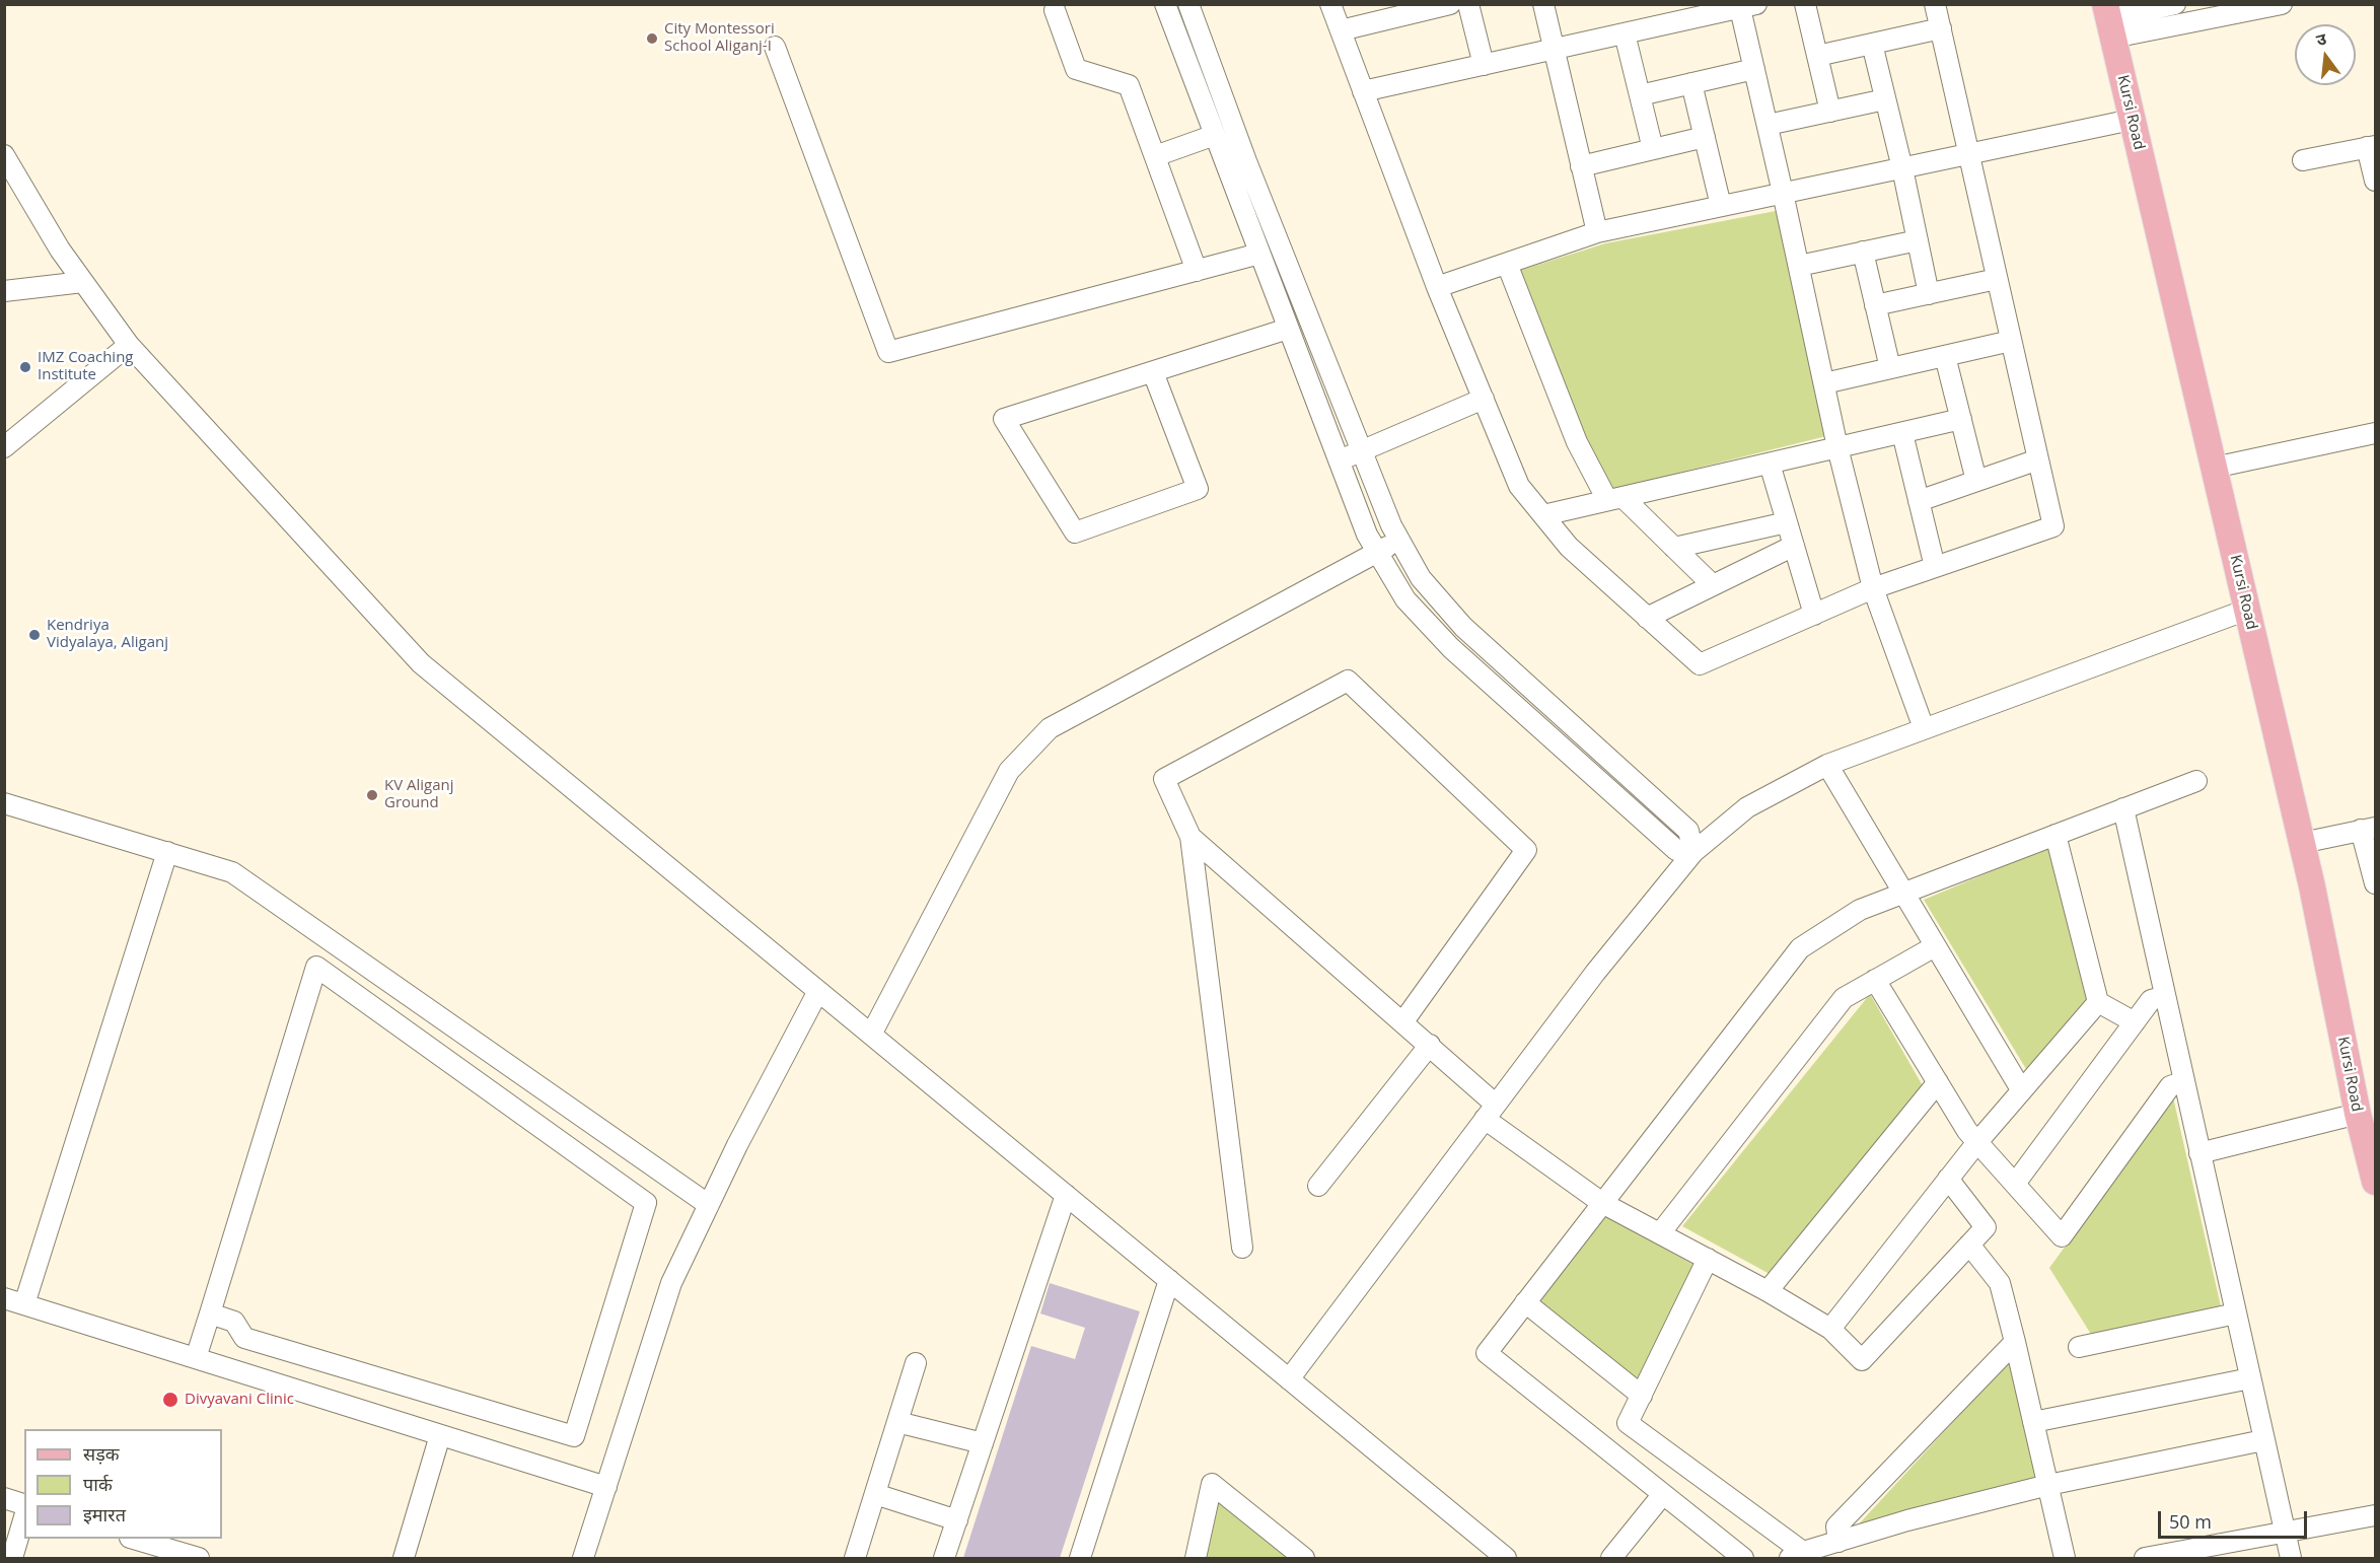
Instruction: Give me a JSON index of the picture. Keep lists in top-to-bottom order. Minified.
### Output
{"streets":{"main road":["Kursi Road"]},"places":["City Montessori School Aliganj-I","IMZ Coaching Institute","Kendriya Vidyalaya, Aliganj","KV Aliganj Ground","Divyavani Clinic"],"legend":["सड़क","पार्क","इमारत"],"scale_bar":"50 m","north":"top"}
